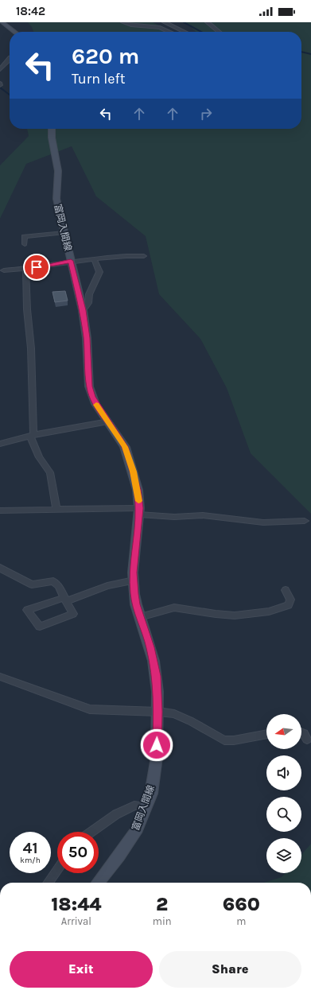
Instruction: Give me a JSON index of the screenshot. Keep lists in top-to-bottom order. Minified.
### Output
{"streets":{"main road":["富岡入間線"]},"north":"left","page":{"status":"18:42","turn":["620 m","Turn left"],"speed":"41 km/h","limit":"50","eta":["18:44","Arrival","2","min","660","m"],"buttons":["Exit","Share"]}}
